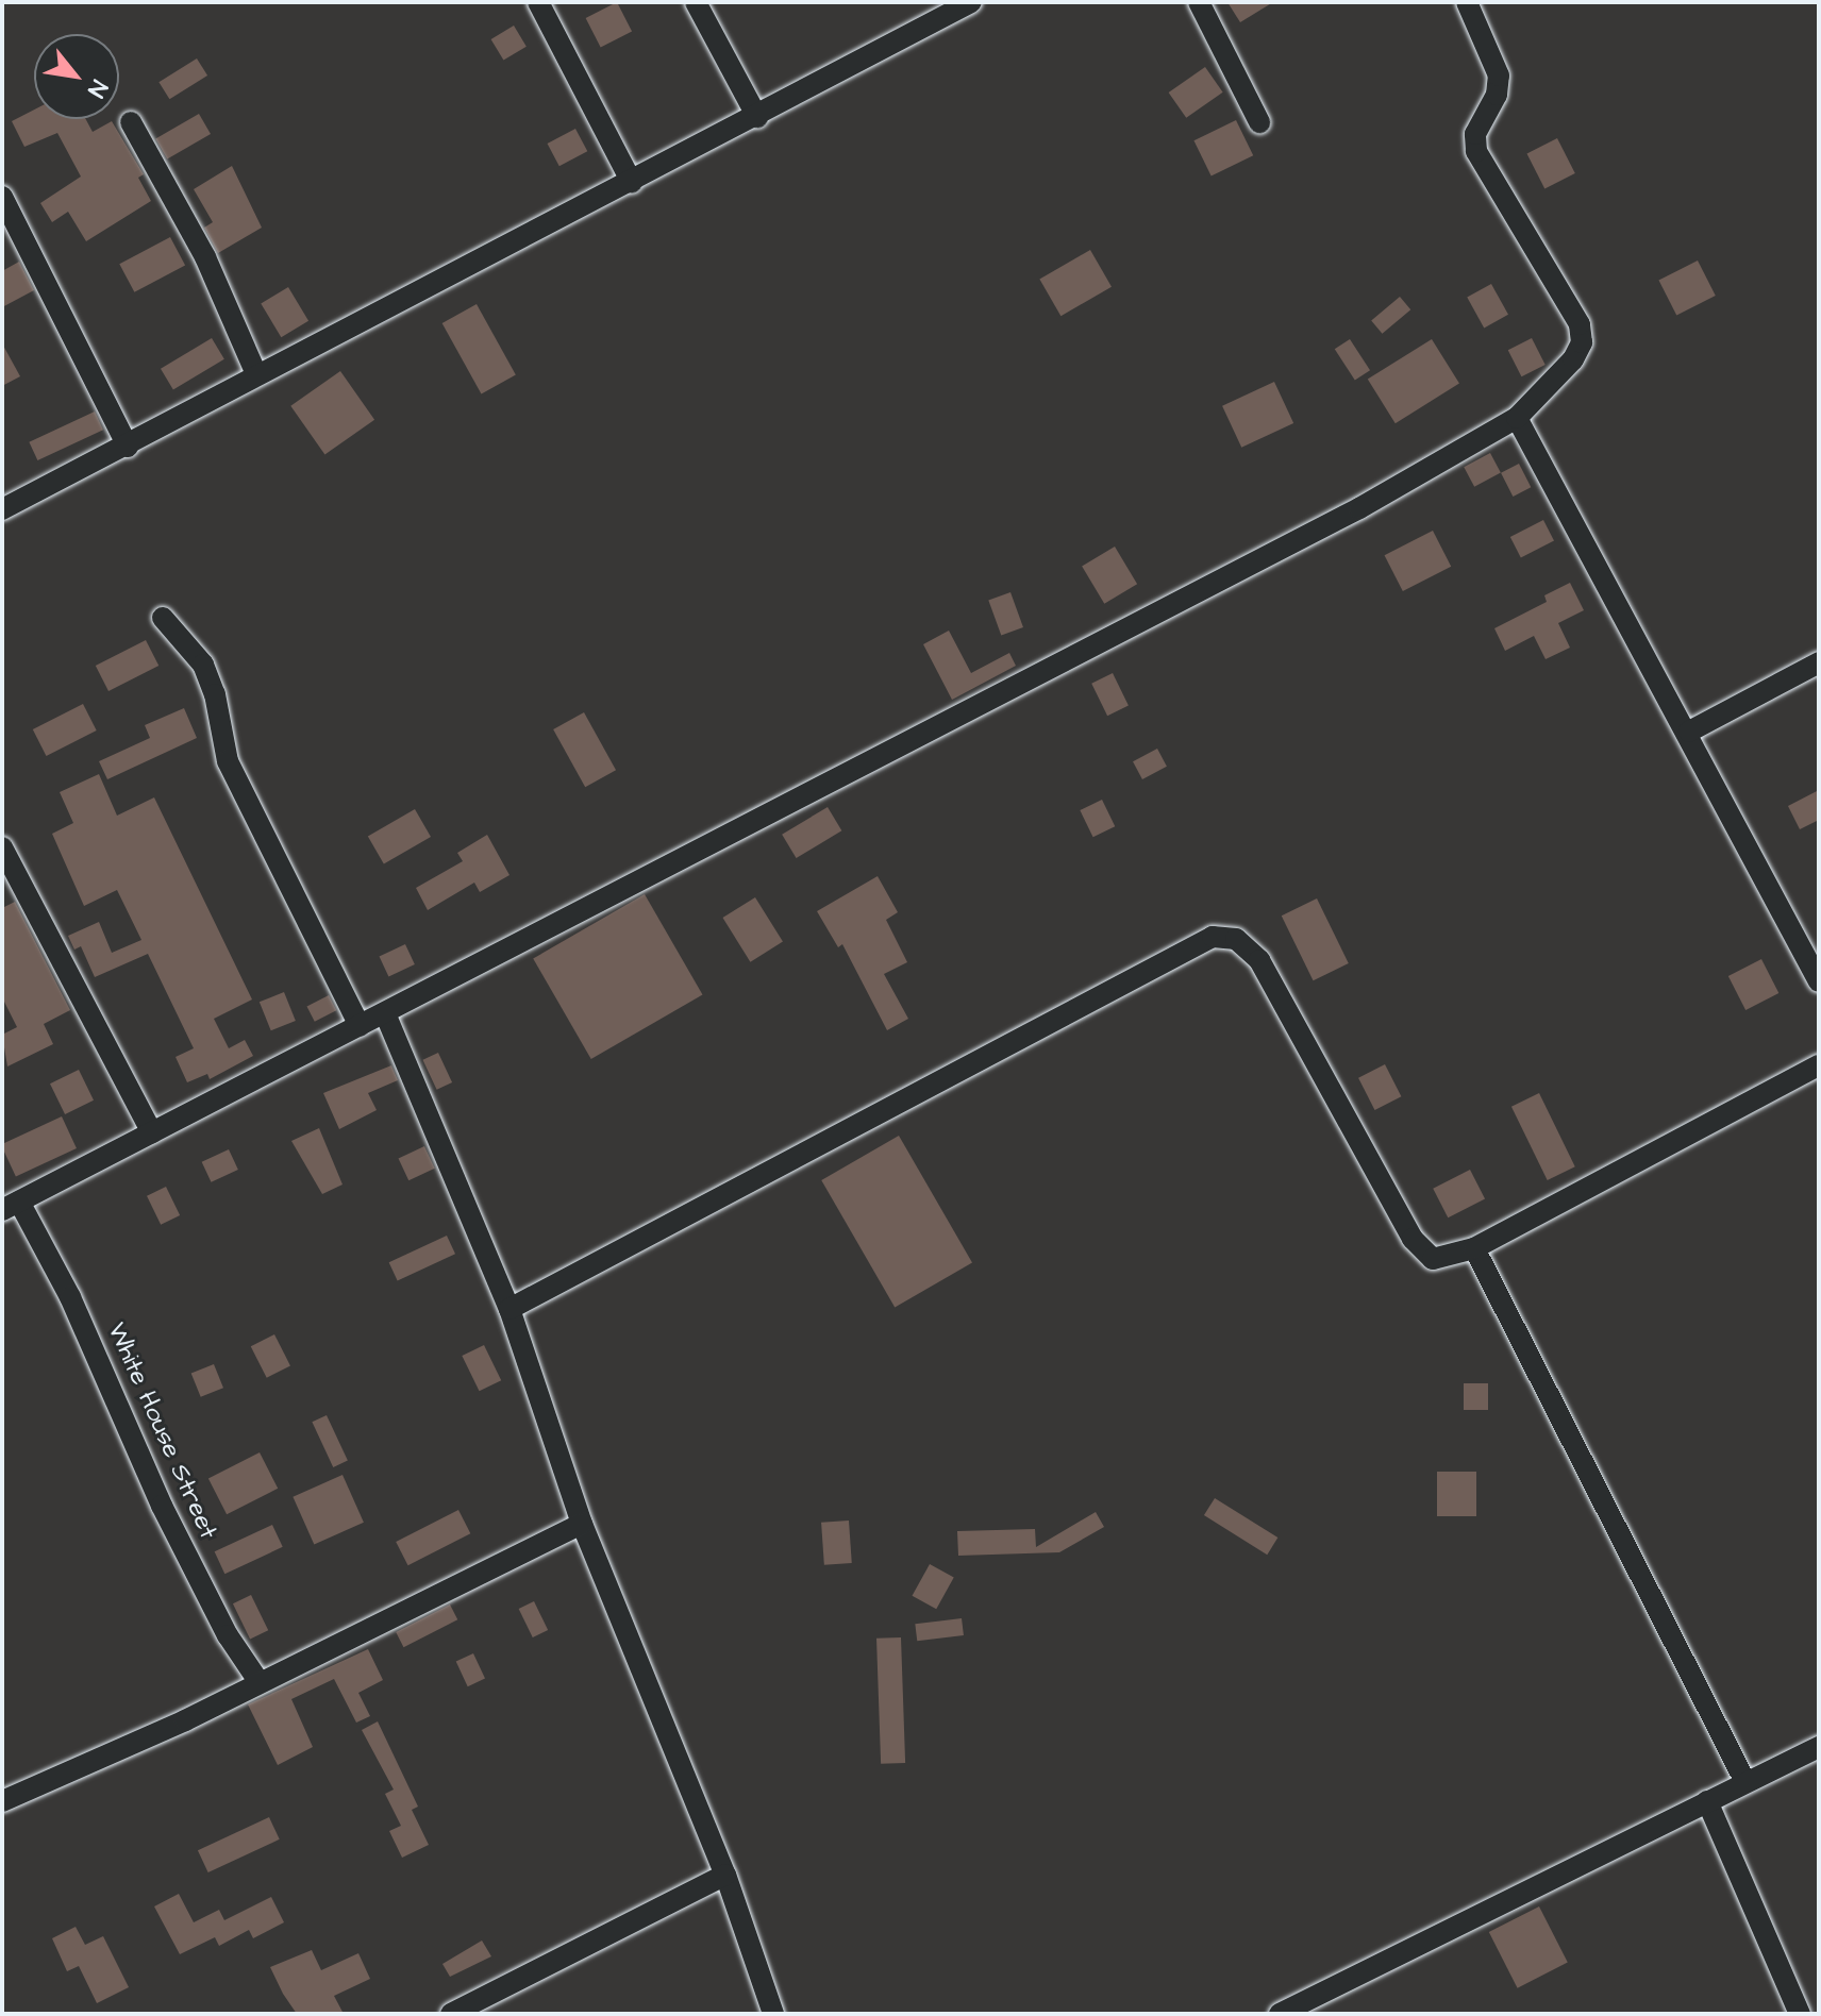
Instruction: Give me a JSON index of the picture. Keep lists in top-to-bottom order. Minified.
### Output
{"streets":{"street":["White House Street"]},"north":"bottom right"}
